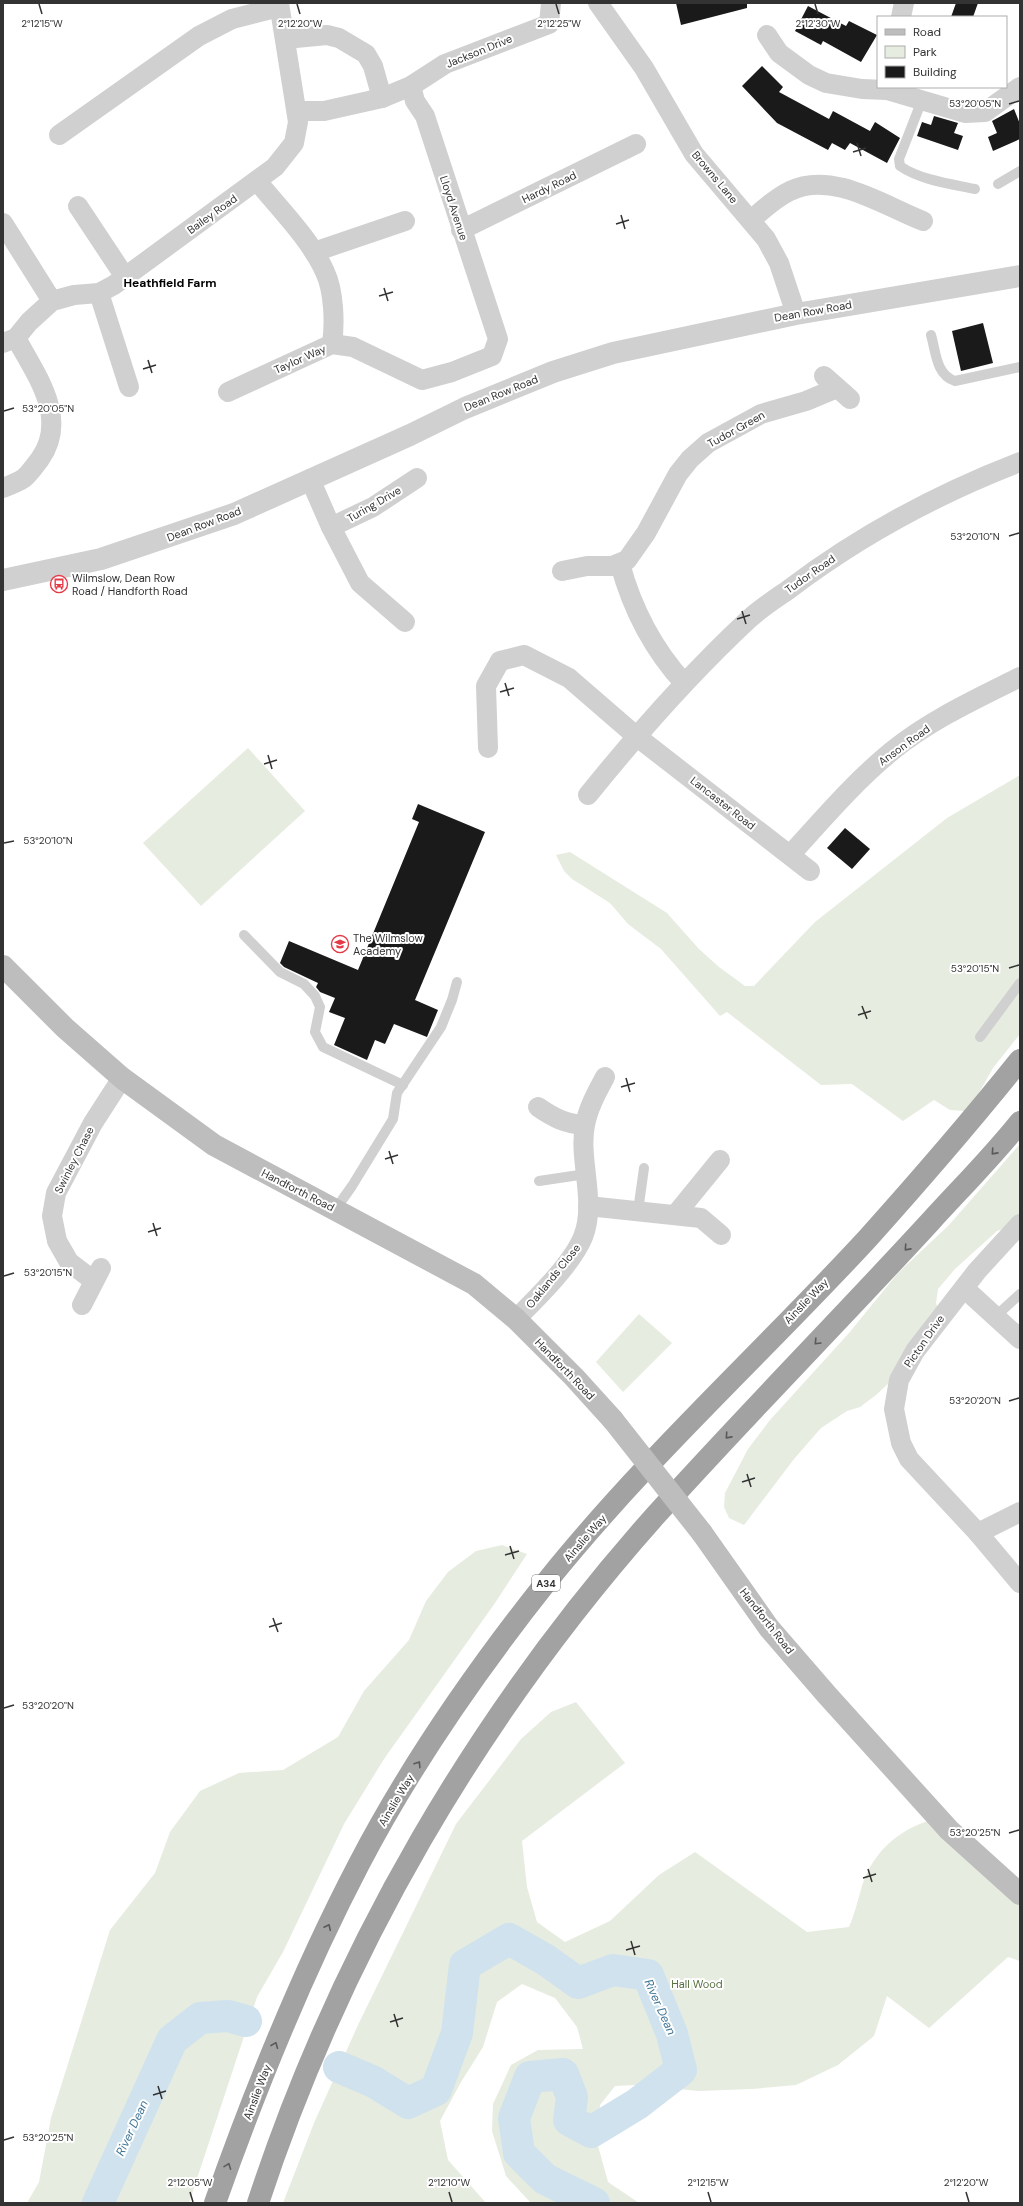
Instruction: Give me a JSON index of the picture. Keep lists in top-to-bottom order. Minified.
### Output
{"streets":{"highway":["Ainslie Way","A34"],"main road":["Handforth Road"],"street":["Jackson Drive","Browns Lane","Hardy Road","Lloyd Avenue","Bailey Road","Dean Row Road","Taylor Way","Tudor Green","Turing Drive","Tudor Road","Anson Road","Lancaster Road","Swinley Chase","Oaklands Close","Picton Drive"]},"crossings":[["Jackson Drive","Lloyd Avenue"],["Jackson Drive","Bailey Road"],["Browns Lane","Dean Row Road"],["Hardy Road","Lloyd Avenue"],["Lloyd Avenue","Taylor Way"],["Bailey Road","Taylor Way"],["Tudor Road","Lancaster Road"],["Anson Road","Lancaster Road"],["Swinley Chase","Handforth Road"],["Handforth Road","Oaklands Close"]],"districts":["Heathfield Farm"],"water":["River Dean"],"parks":["Hall Wood"],"places":{"bus stop":["Wilmslow, Dean Row Road / Handforth Road"],"school or university":["The Wilmslow Academy"]},"legend":["Road","Park","Building"],"coordinates":["2°12'15\"W","2°12'20\"W","2°12'25\"W","2°12'30\"W","53°20'05\"N","53°20'10\"N","53°20'15\"N","53°20'20\"N","53°20'25\"N","2°12'05\"W","2°12'10\"W"]}
